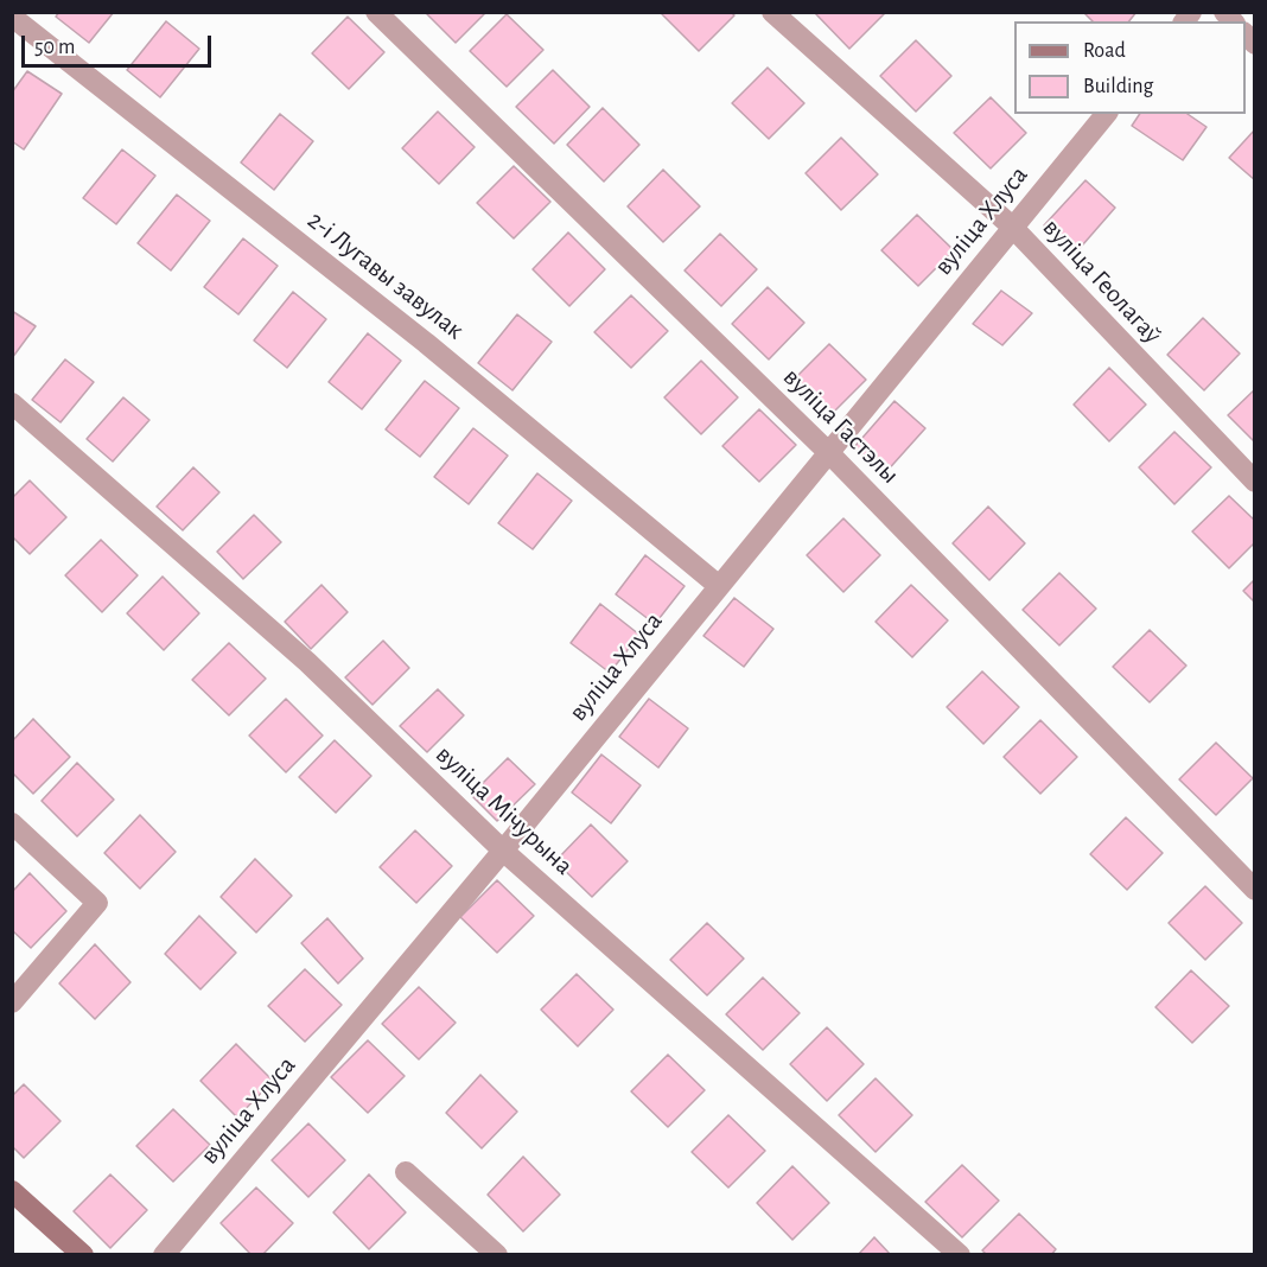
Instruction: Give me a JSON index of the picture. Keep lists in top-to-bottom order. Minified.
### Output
{"streets":{"street":["вуліца Хлуса","2-і Лугавы завулак","вуліца Геолагаў","вуліца Гастэлы","вуліца Мічурына"]},"crossings":[["вуліца Хлуса","2-і Лугавы завулак"],["вуліца Хлуса","вуліца Геолагаў"],["вуліца Хлуса","вуліца Гастэлы"],["вуліца Хлуса","вуліца Мічурына"]],"legend":["Road","Building"],"scale_bar":"50 m"}
